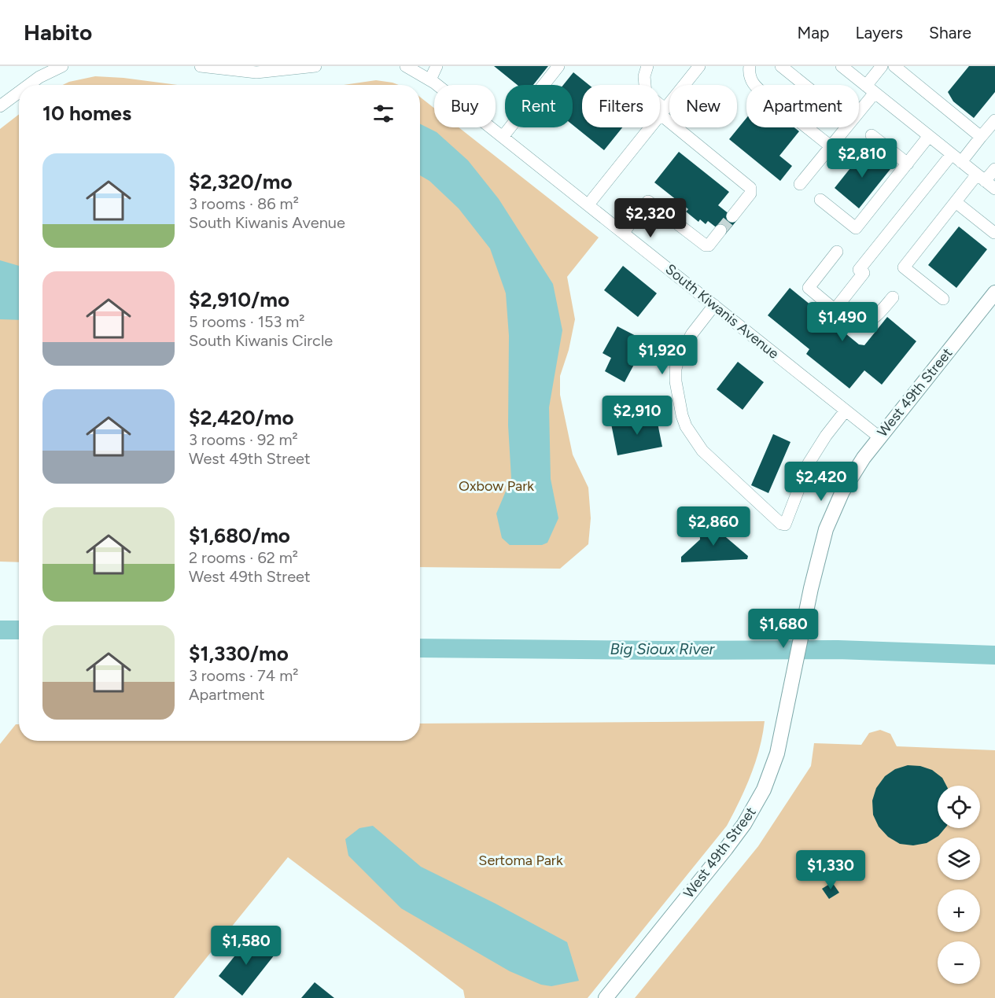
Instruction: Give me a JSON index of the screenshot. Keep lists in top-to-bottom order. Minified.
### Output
{"streets":{"main road":["West 49th Street"],"street":["South Kiwanis Avenue"]},"crossings":[["South Kiwanis Avenue","West 49th Street"]],"water":["Big Sioux River"],"parks":["Oxbow Park","Sertoma Park"],"page":{"header":"Habito","nav":["Map","Layers","Share"],"chip":["Buy","Rent","Filters","New","Apartment"],"heading":"10 homes","price":["$2,810","$2,320","$1,490","$1,920","$2,910","$2,420","$2,860","$1,680","$1,330","$1,580"],"list":[{"name":"$2,320/mo","note":"3 rooms · 86 m² · South Kiwanis Avenue"},{"name":"$2,910/mo","note":"5 rooms · 153 m² · South Kiwanis Circle"},{"name":"$2,420/mo","note":"3 rooms · 92 m² · West 49th Street"},{"name":"$1,680/mo","note":"2 rooms · 62 m² · West 49th Street"},{"name":"$1,330/mo","note":"3 rooms · 74 m² · Apartment"}],"map_buttons":["+","−"]}}
